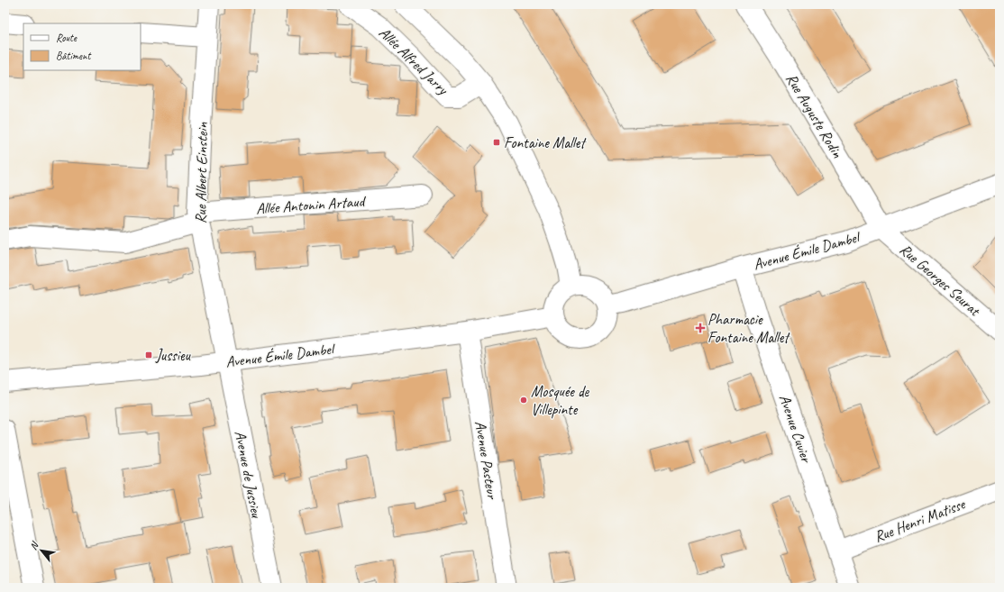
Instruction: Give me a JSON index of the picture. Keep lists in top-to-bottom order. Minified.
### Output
{"streets":{"street":["Allée Alfred Jarry","Rue Auguste Rodin","Rue Albert Einstein","Allée Antonin Artaud","Avenue Émile Dambel","Rue Georges Seurat","Avenue Cuvier","Avenue Pasteur","Avenue de Jussieu","Rue Henri Matisse"]},"crossings":[["Rue Auguste Rodin","Avenue Émile Dambel"],["Rue Auguste Rodin","Rue Georges Seurat"],["Rue Albert Einstein","Allée Antonin Artaud"],["Rue Albert Einstein","Avenue Émile Dambel"],["Rue Albert Einstein","Avenue de Jussieu"],["Avenue Émile Dambel","Rue Georges Seurat"],["Avenue Émile Dambel","Avenue Cuvier"],["Avenue Émile Dambel","Avenue Pasteur"],["Avenue Émile Dambel","Avenue de Jussieu"],["Avenue Cuvier","Rue Henri Matisse"]],"places":{"transit":["Fontaine Mallet","Jussieu"],"health":["Pharmacie Fontaine Mallet"],"other":["Mosquée de Villepinte"]},"legend":["Route","Bâtiment"],"north":"top left"}
